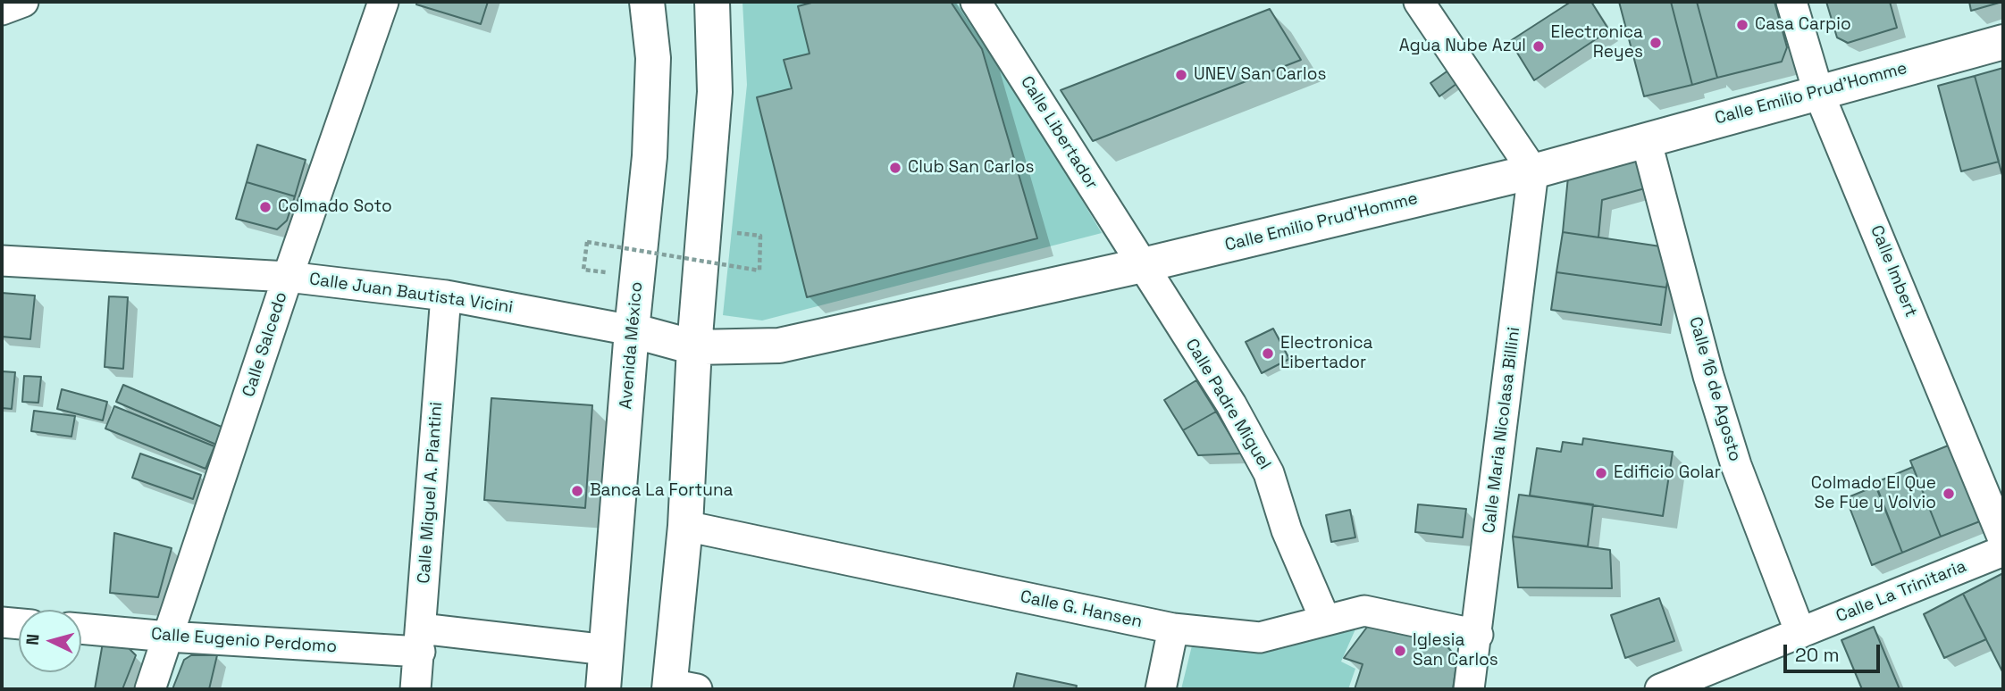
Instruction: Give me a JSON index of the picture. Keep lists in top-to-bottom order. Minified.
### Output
{"streets":{"main road":["Calle Emilio Prud'Homme","Avenida México"],"street":["Calle Libertador","Calle Imbert","Calle Juan Bautista Vicini","Calle Salcedo","Calle 16 de Agosto","Calle Padre Miguel","Calle Maria Nicolasa Billini","Calle Miguel A. Piantini","Calle La Trinitaria","Calle G. Hansen","Calle Eugenio Perdomo"]},"crossings":[["Calle Emilio Prud'Homme","Calle Libertador"],["Calle Emilio Prud'Homme","Calle Imbert"],["Calle Emilio Prud'Homme","Calle Juan Bautista Vicini"],["Calle Emilio Prud'Homme","Avenida México"],["Calle Emilio Prud'Homme","Calle 16 de Agosto"],["Calle Emilio Prud'Homme","Calle Padre Miguel"],["Calle Emilio Prud'Homme","Calle Maria Nicolasa Billini"],["Calle Libertador","Calle Padre Miguel"],["Calle Juan Bautista Vicini","Calle Salcedo"],["Calle Juan Bautista Vicini","Avenida México"],["Calle Juan Bautista Vicini","Calle Miguel A. Piantini"],["Calle Salcedo","Calle Eugenio Perdomo"],["Avenida México","Calle Eugenio Perdomo"],["Calle 16 de Agosto","Calle La Trinitaria"],["Calle Padre Miguel","Calle G. Hansen"],["Calle Maria Nicolasa Billini","Calle G. Hansen"],["Calle Miguel A. Piantini","Calle Eugenio Perdomo"]],"places":["Casa Carpio","Electronica Reyes","Agua Nube Azul","UNEV San Carlos","Club San Carlos","Colmado Soto","Electronica Libertador","Edificio Golar","Banca La Fortuna","Colmado El Que Se Fue y Volvio","Iglesia San Carlos"],"scale_bar":"20 m","north":"left"}
